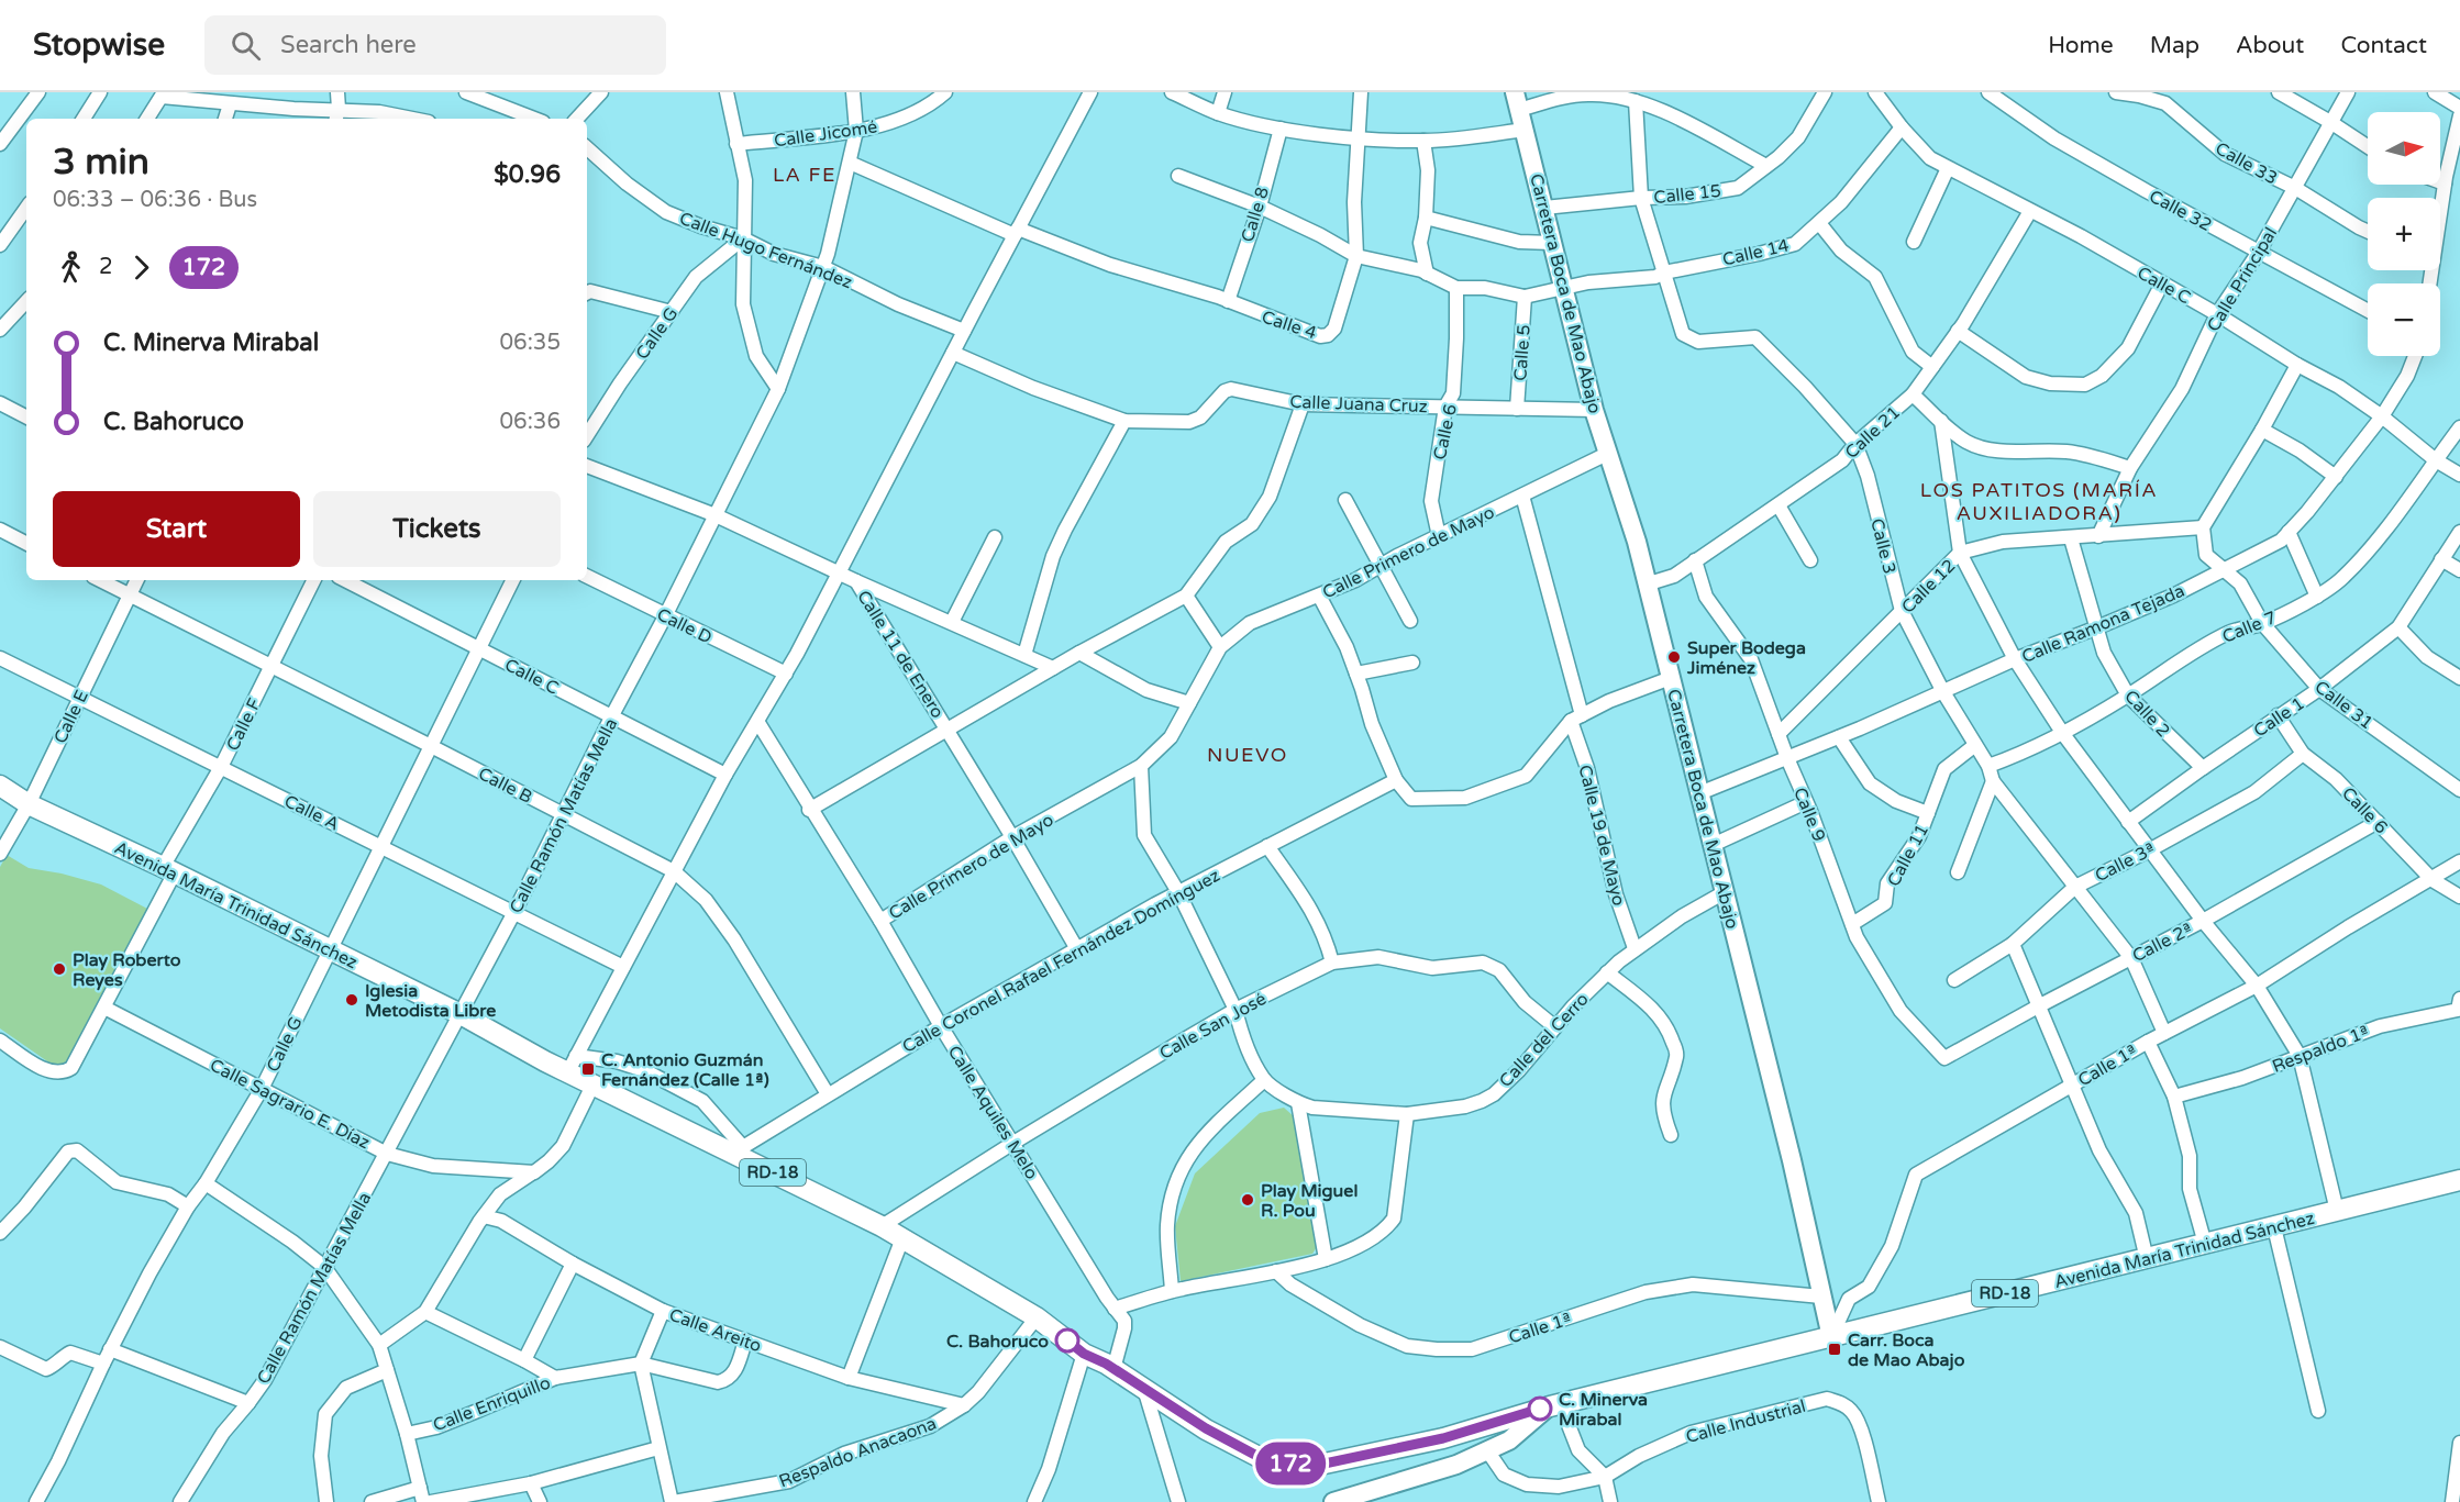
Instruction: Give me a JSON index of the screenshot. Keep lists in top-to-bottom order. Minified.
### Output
{"streets":{"main road":["Avenida María Trinidad Sánchez","RD-18"],"street":["Calle Jicomé","Calle 33","Calle 15","Calle 32","Calle 8","Calle Hugo Fernández","Calle 14","Calle Principal","Calle C","Carretera Boca de Mao Abajo","Calle 4","Calle G","Calle 5","Calle Juana Cruz","Calle 6","Calle 21","Calle 3","Calle Primero de Mayo","Calle 12","Calle Ramona Tejada","Calle D","Calle 7","Calle 11 de Enero","Calle 31","Calle 2","Calle E","Calle 1","Calle F","Calle B","Calle A","Calle 9","Calle Ramón Matías Mella","Calle 19 de Mayo","Calle 11","Calle 3ª","Calle 2ª","Calle Coronel Rafael Fernández Domínguez","Calle San José","Calle del Cerro","Respaldo 1ª","Calle 1ª","Calle Sagrario E. Díaz","Calle Aquiles Melo","Calle Areito","Calle Enriquillo","Calle Industrial","Respaldo Anacaona"]},"crossings":[["Calle Jicomé","Calle Ramón Matías Mella"],["Calle 33","Calle Principal"],["Calle 15","Carretera Boca de Mao Abajo"],["Calle 15","Calle 3"],["Calle 32","Calle Principal"],["Calle 8","Calle 4"],["Calle Hugo Fernández","Calle G"],["Calle Hugo Fernández","Calle Ramón Matías Mella"],["Calle 14","Calle C"],["Calle 14","Carretera Boca de Mao Abajo"],["Calle 14","Calle 5"],["Calle 14","Calle 3"],["Calle Principal","Calle C"],["Calle Principal","Calle 12"],["Calle C","Calle G"],["Calle C","Calle 21"],["Calle C","Calle Ramona Tejada"],["Calle C","Calle 7"],["Calle C","Calle Ramón Matías Mella"],["Carretera Boca de Mao Abajo","Calle Juana Cruz"],["Carretera Boca de Mao Abajo","Calle 21"],["Carretera Boca de Mao Abajo","Calle Primero de Mayo"],["Carretera Boca de Mao Abajo","Calle Ramona Tejada"],["Carretera Boca de Mao Abajo","Avenida María Trinidad Sánchez"],["Carretera Boca de Mao Abajo","Calle del Cerro"],["Carretera Boca de Mao Abajo","Calle 1ª"],["Calle 4","Calle Ramón Matías Mella"],["Calle G","Calle B"],["Calle G","Calle A"],["Calle G","Avenida María Trinidad Sánchez"],["Calle G","Calle Sagrario E. Díaz"],["Calle 5","Calle Juana Cruz"],["Calle Juana Cruz","Calle 6"],["Calle 6","Calle Primero de Mayo"],["Calle 6","Calle 1"],["Calle 6","Calle 3ª"],["Calle 6","Calle 2ª"],["Calle 6","Calle 1ª"],["Calle 21","Calle 3"],["Calle 21","Calle 9"],["Calle 3","Calle 12"],["Calle 3","Calle Ramona Tejada"],["Calle 3","Calle 7"],["Calle 3","Calle 11"],["Calle 3","Calle 3ª"],["Calle 3","Calle 2ª"],["Calle 3","Calle 1ª"],["Calle Primero de Mayo","Calle 11 de Enero"],["Calle Primero de Mayo","Calle 19 de Mayo"],["Calle Primero de Mayo","Calle Aquiles Melo"],["Calle 12","Calle 31"],["Calle 12","Calle 2"],["Calle 12","Calle 9"],["Calle Ramona Tejada","Calle 31"],["Calle Ramona Tejada","Calle 2"],["Calle Ramona Tejada","Calle 9"],["Calle D","Calle Ramón Matías Mella"],["Calle 7","Calle 31"],["Calle 7","Calle 2"],["Calle 11 de Enero","Calle Ramón Matías Mella"],["Calle 11 de Enero","Calle Coronel Rafael Fernández Domínguez"],["Calle 31","Calle 1"],["Calle 2","Calle 1"],["Calle E","Calle B"],["Calle E","Calle A"],["Calle E","Avenida María Trinidad Sánchez"],["Calle F","Calle B"],["Calle F","Calle A"],["Calle F","Avenida María Trinidad Sánchez"],["Calle F","Calle Sagrario E. Díaz"],["Calle B","Calle Ramón Matías Mella"],["Calle B","Calle Coronel Rafael Fernández Domínguez"],["Calle A","Calle Ramón Matías Mella"],["Calle 9","Calle 11"],["Calle 9","Calle 2ª"],["Calle Ramón Matías Mella","Avenida María Trinidad Sánchez"],["Calle Ramón Matías Mella","Calle Sagrario E. Díaz"],["Calle 19 de Mayo","Calle del Cerro"],["Avenida María Trinidad Sánchez","Calle Coronel Rafael Fernández Domínguez"],["Avenida María Trinidad Sánchez","Calle San José"],["Avenida María Trinidad Sánchez","Calle 1ª"],["Avenida María Trinidad Sánchez","Calle Aquiles Melo"],["Avenida María Trinidad Sánchez","Respaldo Anacaona"],["Calle Coronel Rafael Fernández Domínguez","Calle Aquiles Melo"],["Calle San José","Calle del Cerro"],["Calle San José","Calle Aquiles Melo"],["Calle Areito","Calle Enriquillo"],["Calle Areito","Respaldo Anacaona"]],"districts":["LA FE","LOS PATITOS (MARÍA AUXILIADORA)","NUEVO"],"places":{"other":["Super Bodega Jiménez","Play Roberto Reyes","Iglesia Metodista Libre","Play Miguel R. Pou","C. Bahoruco","C. Minerva Mirabal"],"transit":["C. Antonio Guzmán Fernández (Calle 1ª)","Carr. Boca de Mao Abajo"]},"lines":["bus line 172"],"north":"right","page":{"header":"Stopwise","search":"Search here","nav":["Home","Map","About","Contact"],"on_map":"172","map_buttons":["+","−"],"heading":["3 min","06:33 – 06:36 · Bus","$0.96"],"legs":["2","172"],"list":[{"name":"C. Minerva Mirabal","value":"06:35"},{"name":"C. Bahoruco","value":"06:36"}],"buttons":["Start","Tickets"]}}
